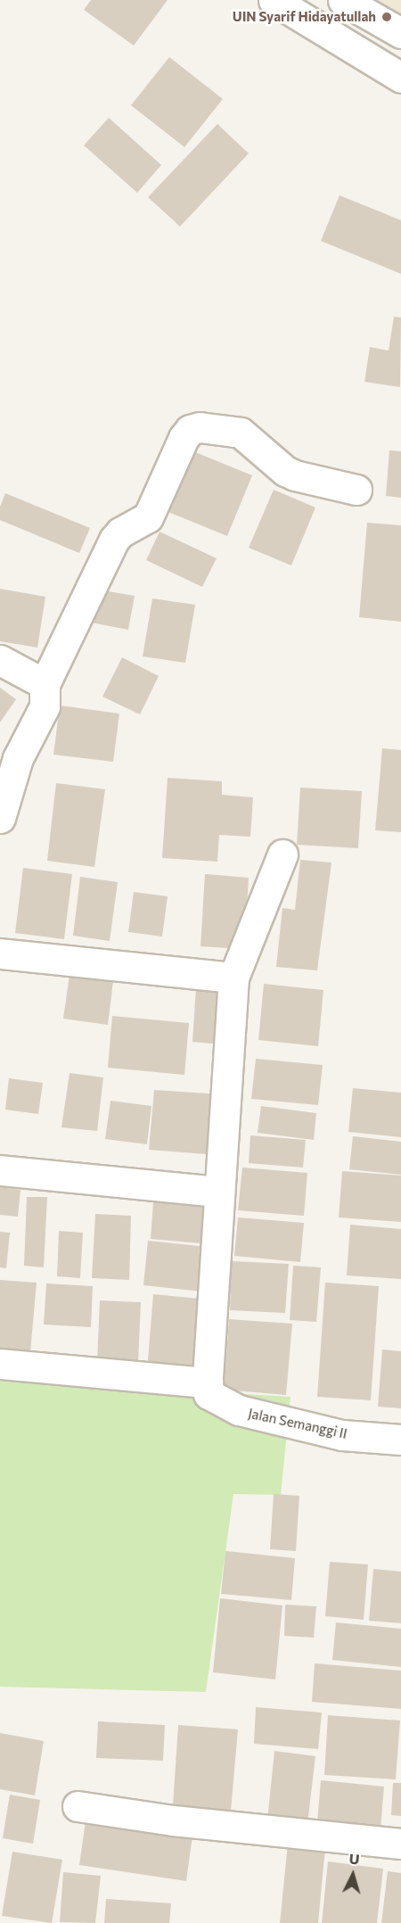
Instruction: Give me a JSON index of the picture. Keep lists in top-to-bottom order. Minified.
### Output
{"streets":{"street":["Jalan Semanggi II"]},"places":["UIN Syarif Hidayatullah"],"north":"top"}
